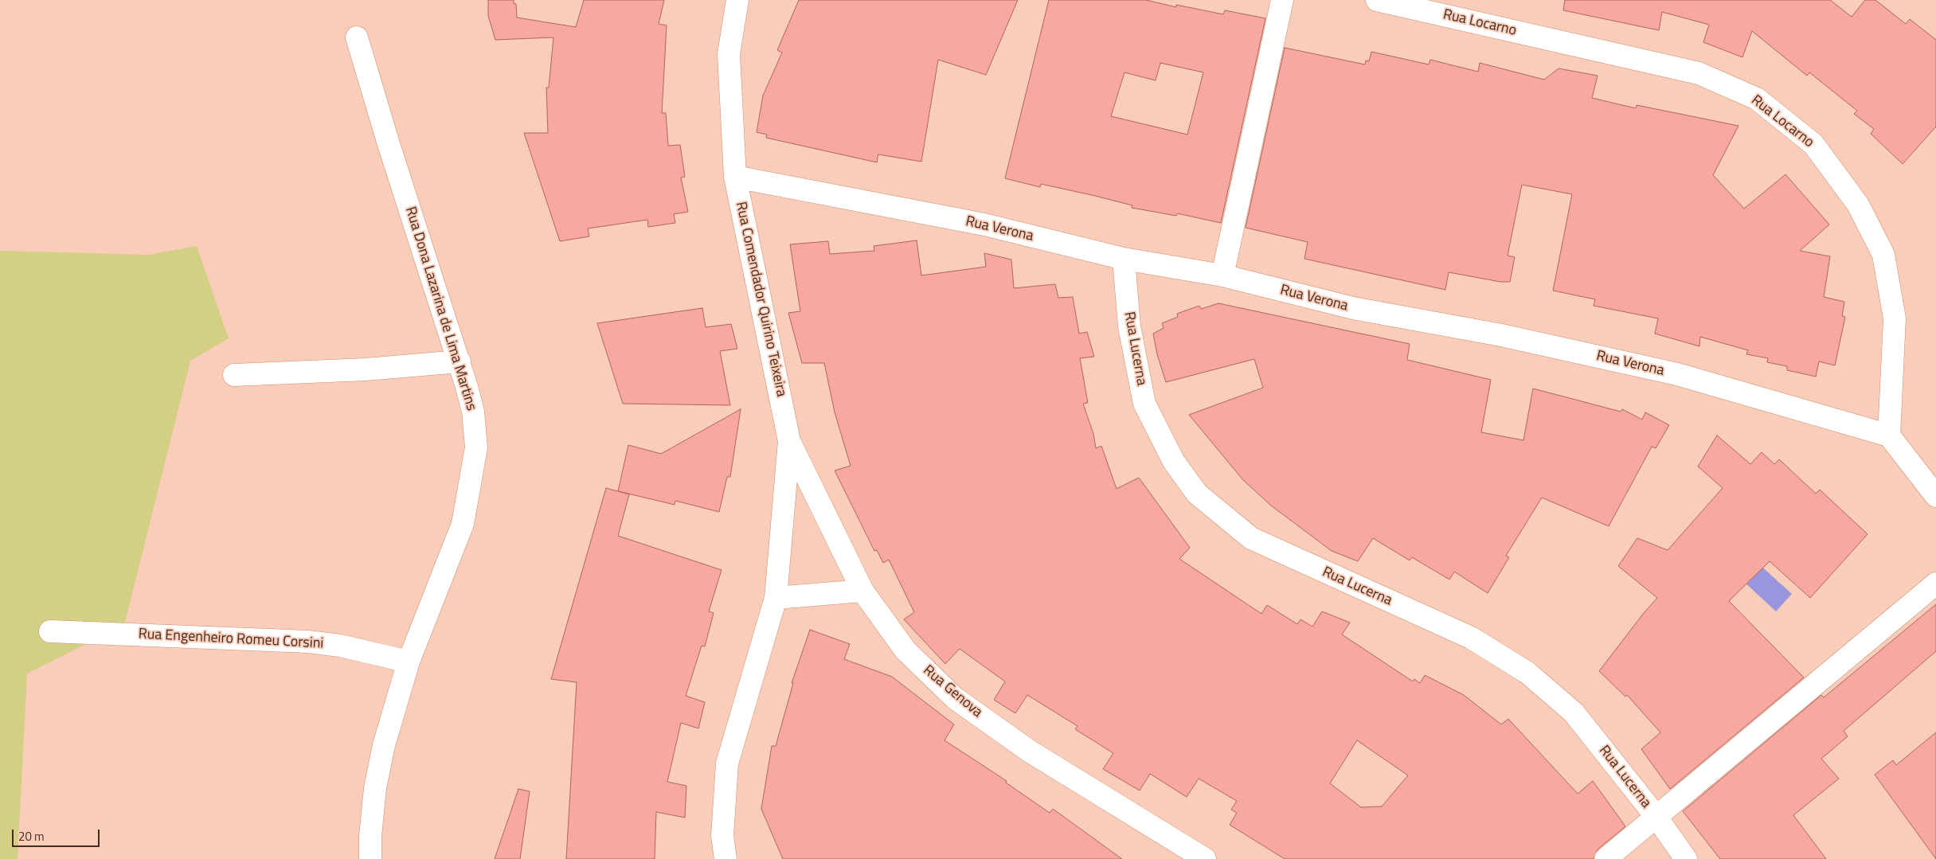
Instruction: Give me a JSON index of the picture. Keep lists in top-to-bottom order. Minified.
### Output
{"streets":{"street":["Rua Locarno","Rua Verona","Rua Comendador Quirino Teixeira","Rua Dona Lazarina de Lima Martins","Rua Lucerna","Rua Engenheiro Romeu Corsini","Rua Genova"]},"crossings":[["Rua Locarno","Rua Verona"],["Rua Verona","Rua Comendador Quirino Teixeira"],["Rua Verona","Rua Lucerna"],["Rua Comendador Quirino Teixeira","Rua Genova"],["Rua Dona Lazarina de Lima Martins","Rua Engenheiro Romeu Corsini"]],"scale_bar":"20 m"}
